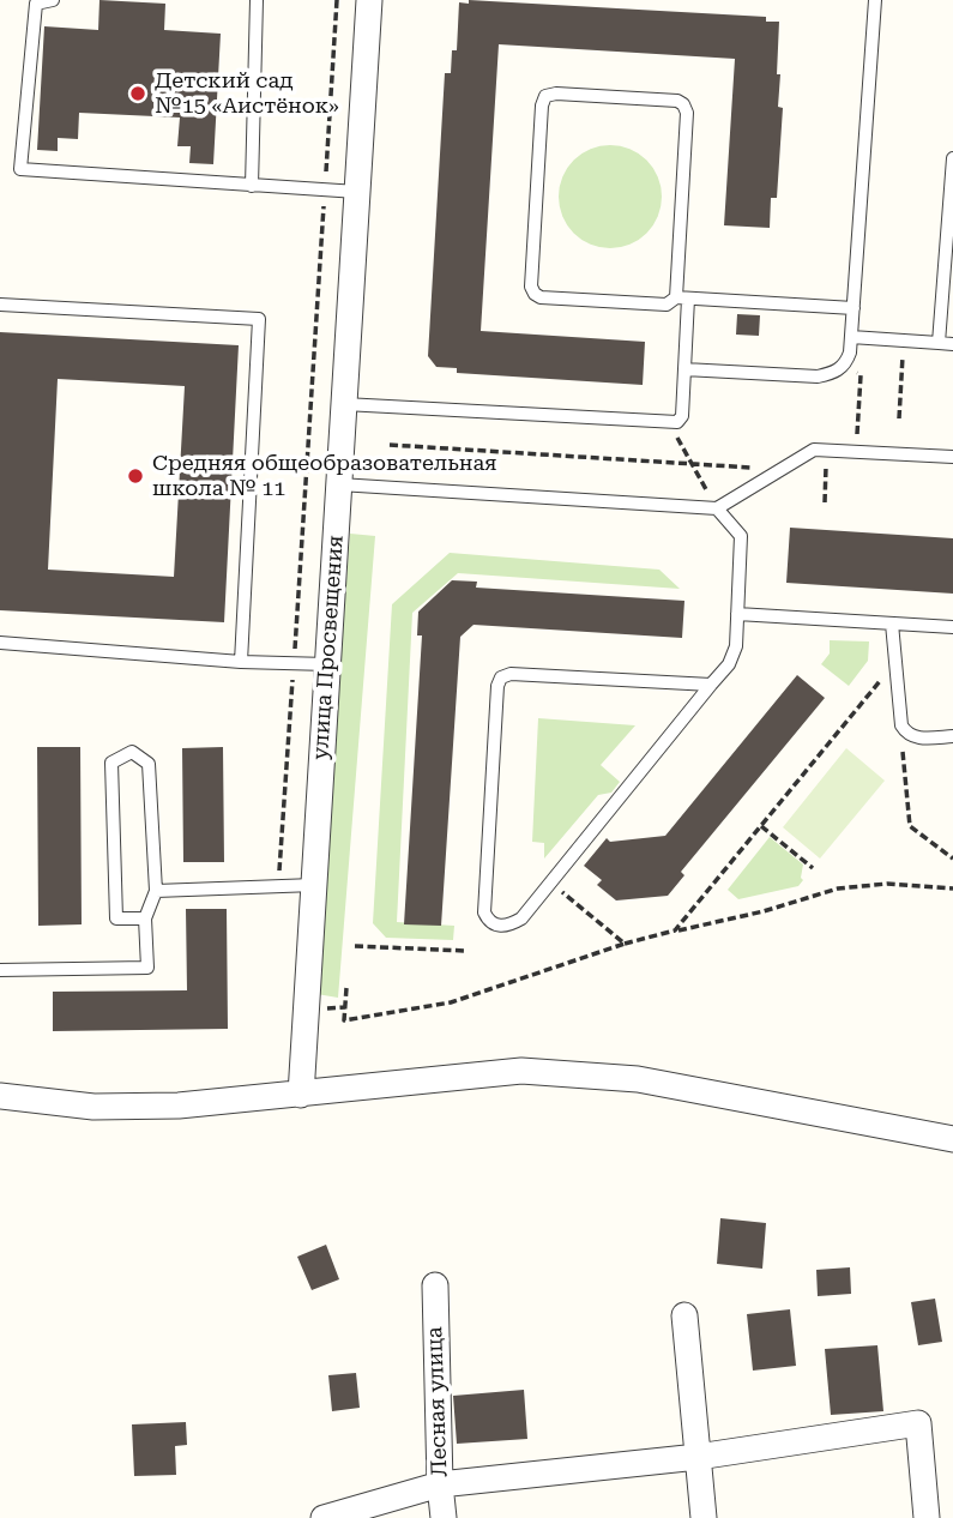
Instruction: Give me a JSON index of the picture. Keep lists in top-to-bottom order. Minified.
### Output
{"streets":{"street":["улица Просвещения","Лесная улица"]},"places":["Детский сад №15 «Аистёнок»","Средняя общеобразовательная школа № 11"]}
